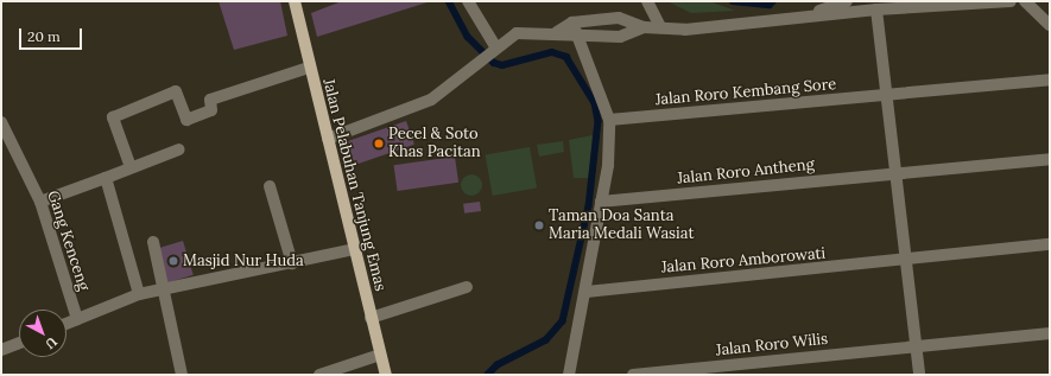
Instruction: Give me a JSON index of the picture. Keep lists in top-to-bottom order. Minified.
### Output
{"streets":{"main road":["Jalan Pelabuhan Tanjung Emas"],"street":["Jalan Roro Kembang Sore","Jalan Roro Antheng","Gang Kenceng","Jalan Roro Amborowati","Jalan Roro Wilis"]},"places":["Pecel & Soto Khas Pacitan","Taman Doa Santa Maria Medali Wasiat","Masjid Nur Huda"],"scale_bar":"20 m","north":"bottom right"}
